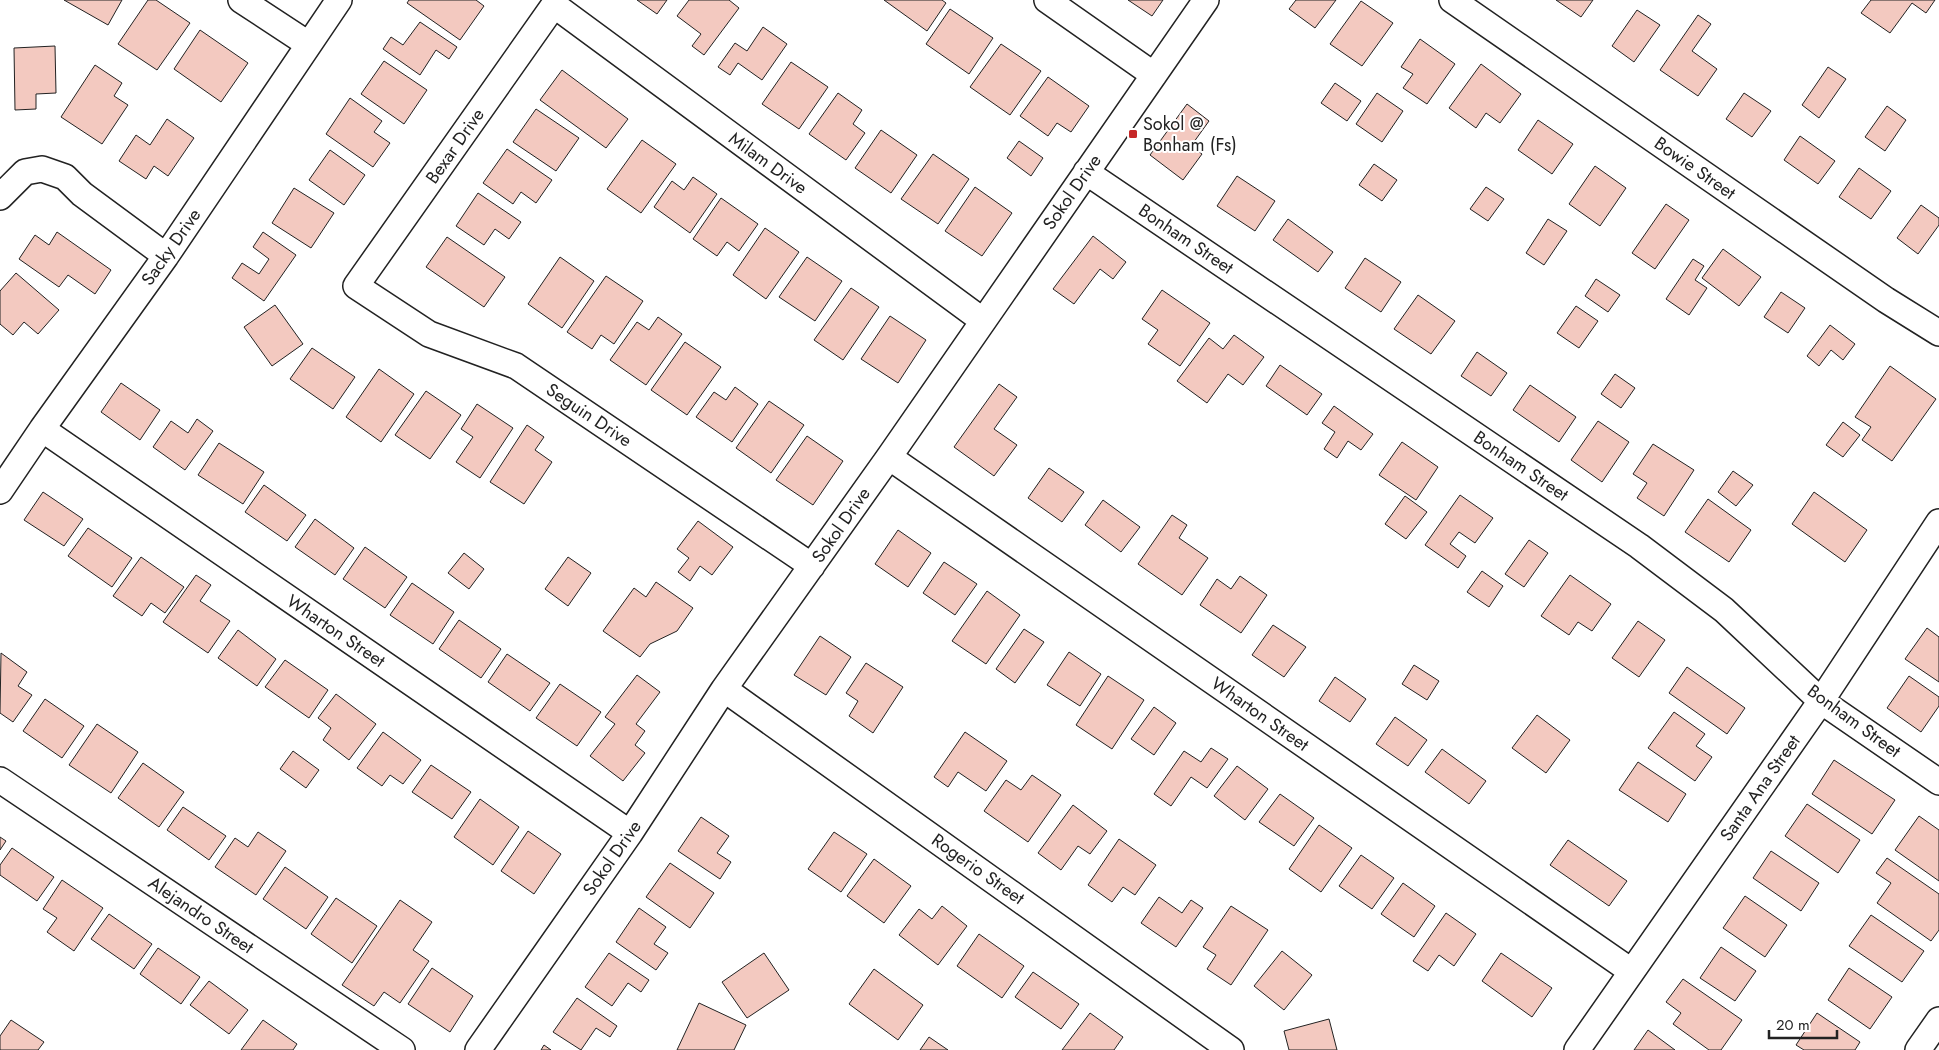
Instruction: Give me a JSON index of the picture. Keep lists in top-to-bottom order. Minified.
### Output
{"streets":{"street":["Bexar Drive","Milam Drive","Bowie Street","Sokol Drive","Bonham Street","Sacky Drive","Seguin Drive","Wharton Street","Santa Ana Street","Rogerio Street","Alejandro Street"]},"crossings":[["Bexar Drive","Milam Drive"],["Bexar Drive","Seguin Drive"],["Milam Drive","Sokol Drive"],["Sokol Drive","Bonham Street"],["Sokol Drive","Seguin Drive"],["Sokol Drive","Wharton Street"],["Sokol Drive","Rogerio Street"],["Bonham Street","Santa Ana Street"],["Sacky Drive","Wharton Street"],["Wharton Street","Santa Ana Street"]],"places":{"transit":["Sokol @ Bonham (Fs)"]},"scale_bar":"20 m"}
